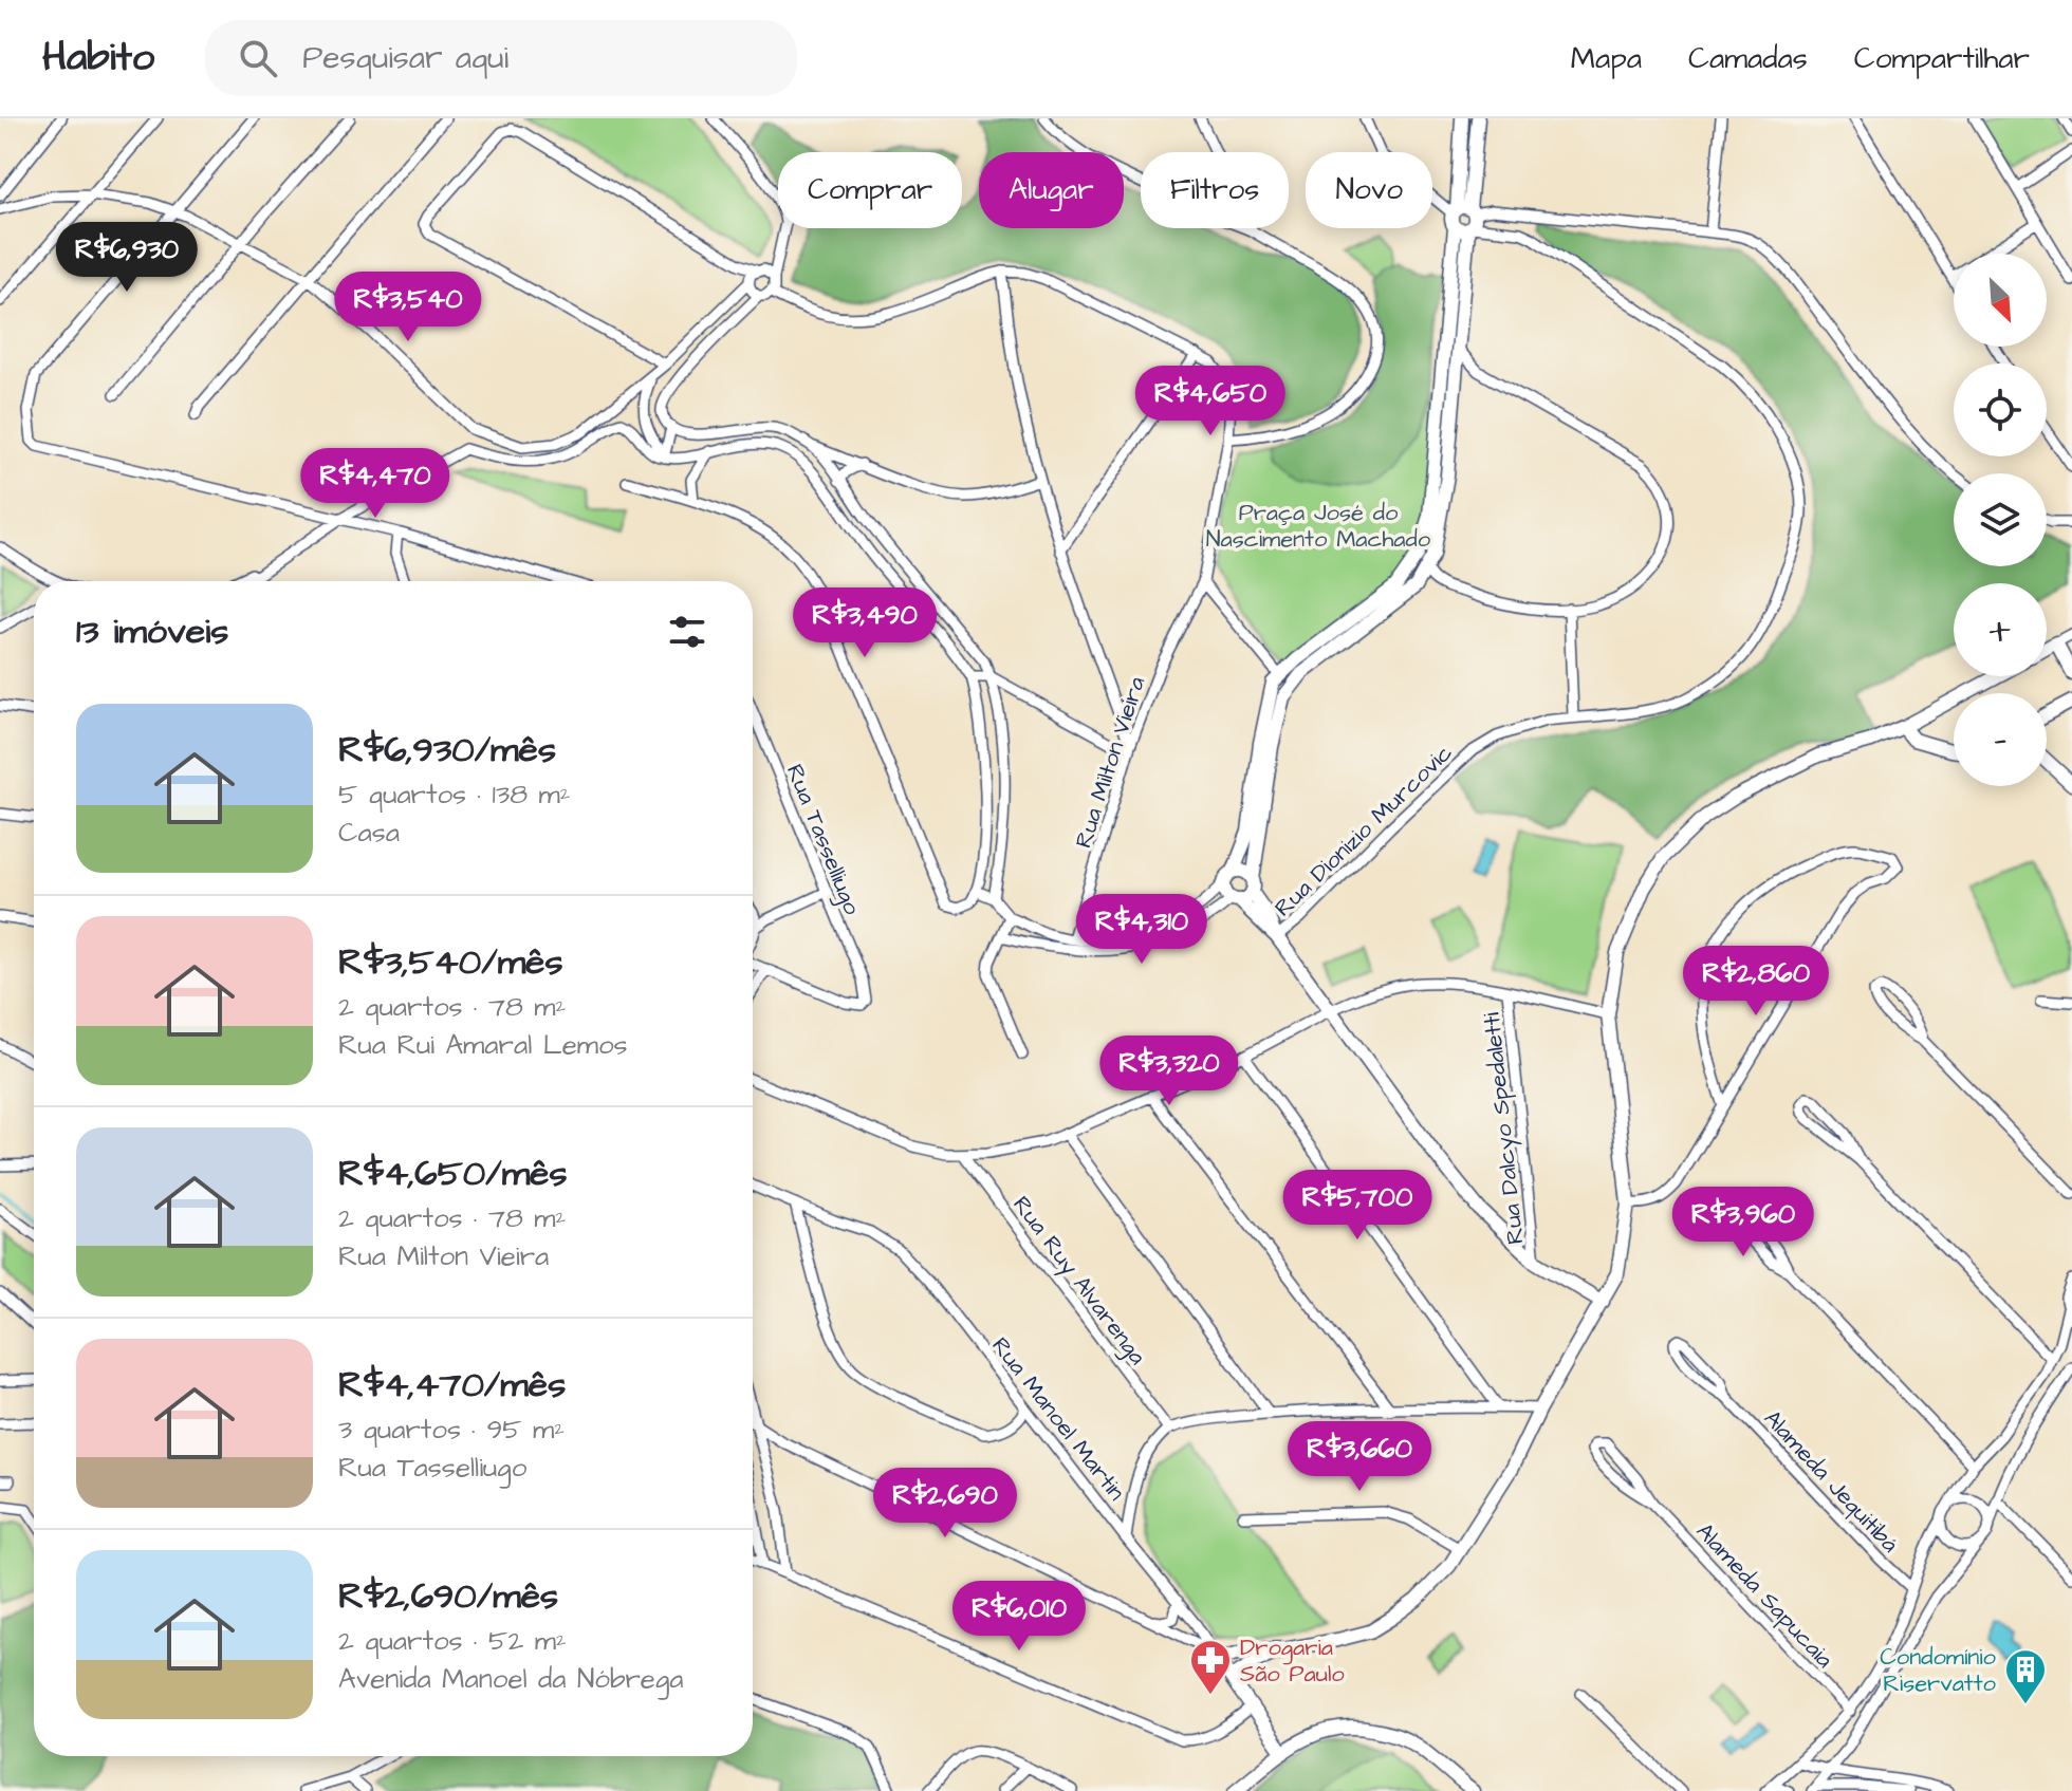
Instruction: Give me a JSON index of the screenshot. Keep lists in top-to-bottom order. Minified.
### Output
{"streets":{"main road":["Rua Manoel Martin"],"street":["Rua Milton Vieira","Rua Dionizio Murcovic","Rua Tasselliugo","Rua Dalcyo Spedaletti","Rua Ruy Alvarenga","Alameda Jequitibá","Alameda Sapucaia"]},"parks":["Praça José do Nascimento Machado"],"places":{"pharmacy":["Drogaria São Paulo"],"building":["Condomínio Riservatto"]},"north":"bottom right","page":{"header":"Habito","search":"Pesquisar aqui","nav":["Mapa","Camadas","Compartilhar"],"chip":["Comprar","Alugar","Filtros","Novo"],"price":["R$6,930","R$3,540","R$4,650","R$4,470","R$3,490","R$4,310","R$2,860","R$3,320","R$5,700","R$3,960","R$3,660","R$2,690","R$6,010"],"map_buttons":["+","−"],"heading":"13 imóveis","list":[{"name":"R$6,930/mês","note":"5 quartos · 138 m² · Casa"},{"name":"R$3,540/mês","note":"2 quartos · 78 m² · Rua Rui Amaral Lemos"},{"name":"R$4,650/mês","note":"2 quartos · 78 m² · Rua Milton Vieira"},{"name":"R$4,470/mês","note":"3 quartos · 95 m² · Rua Tasselliugo"},{"name":"R$2,690/mês","note":"2 quartos · 52 m² · Avenida Manoel da Nóbrega"}]}}
